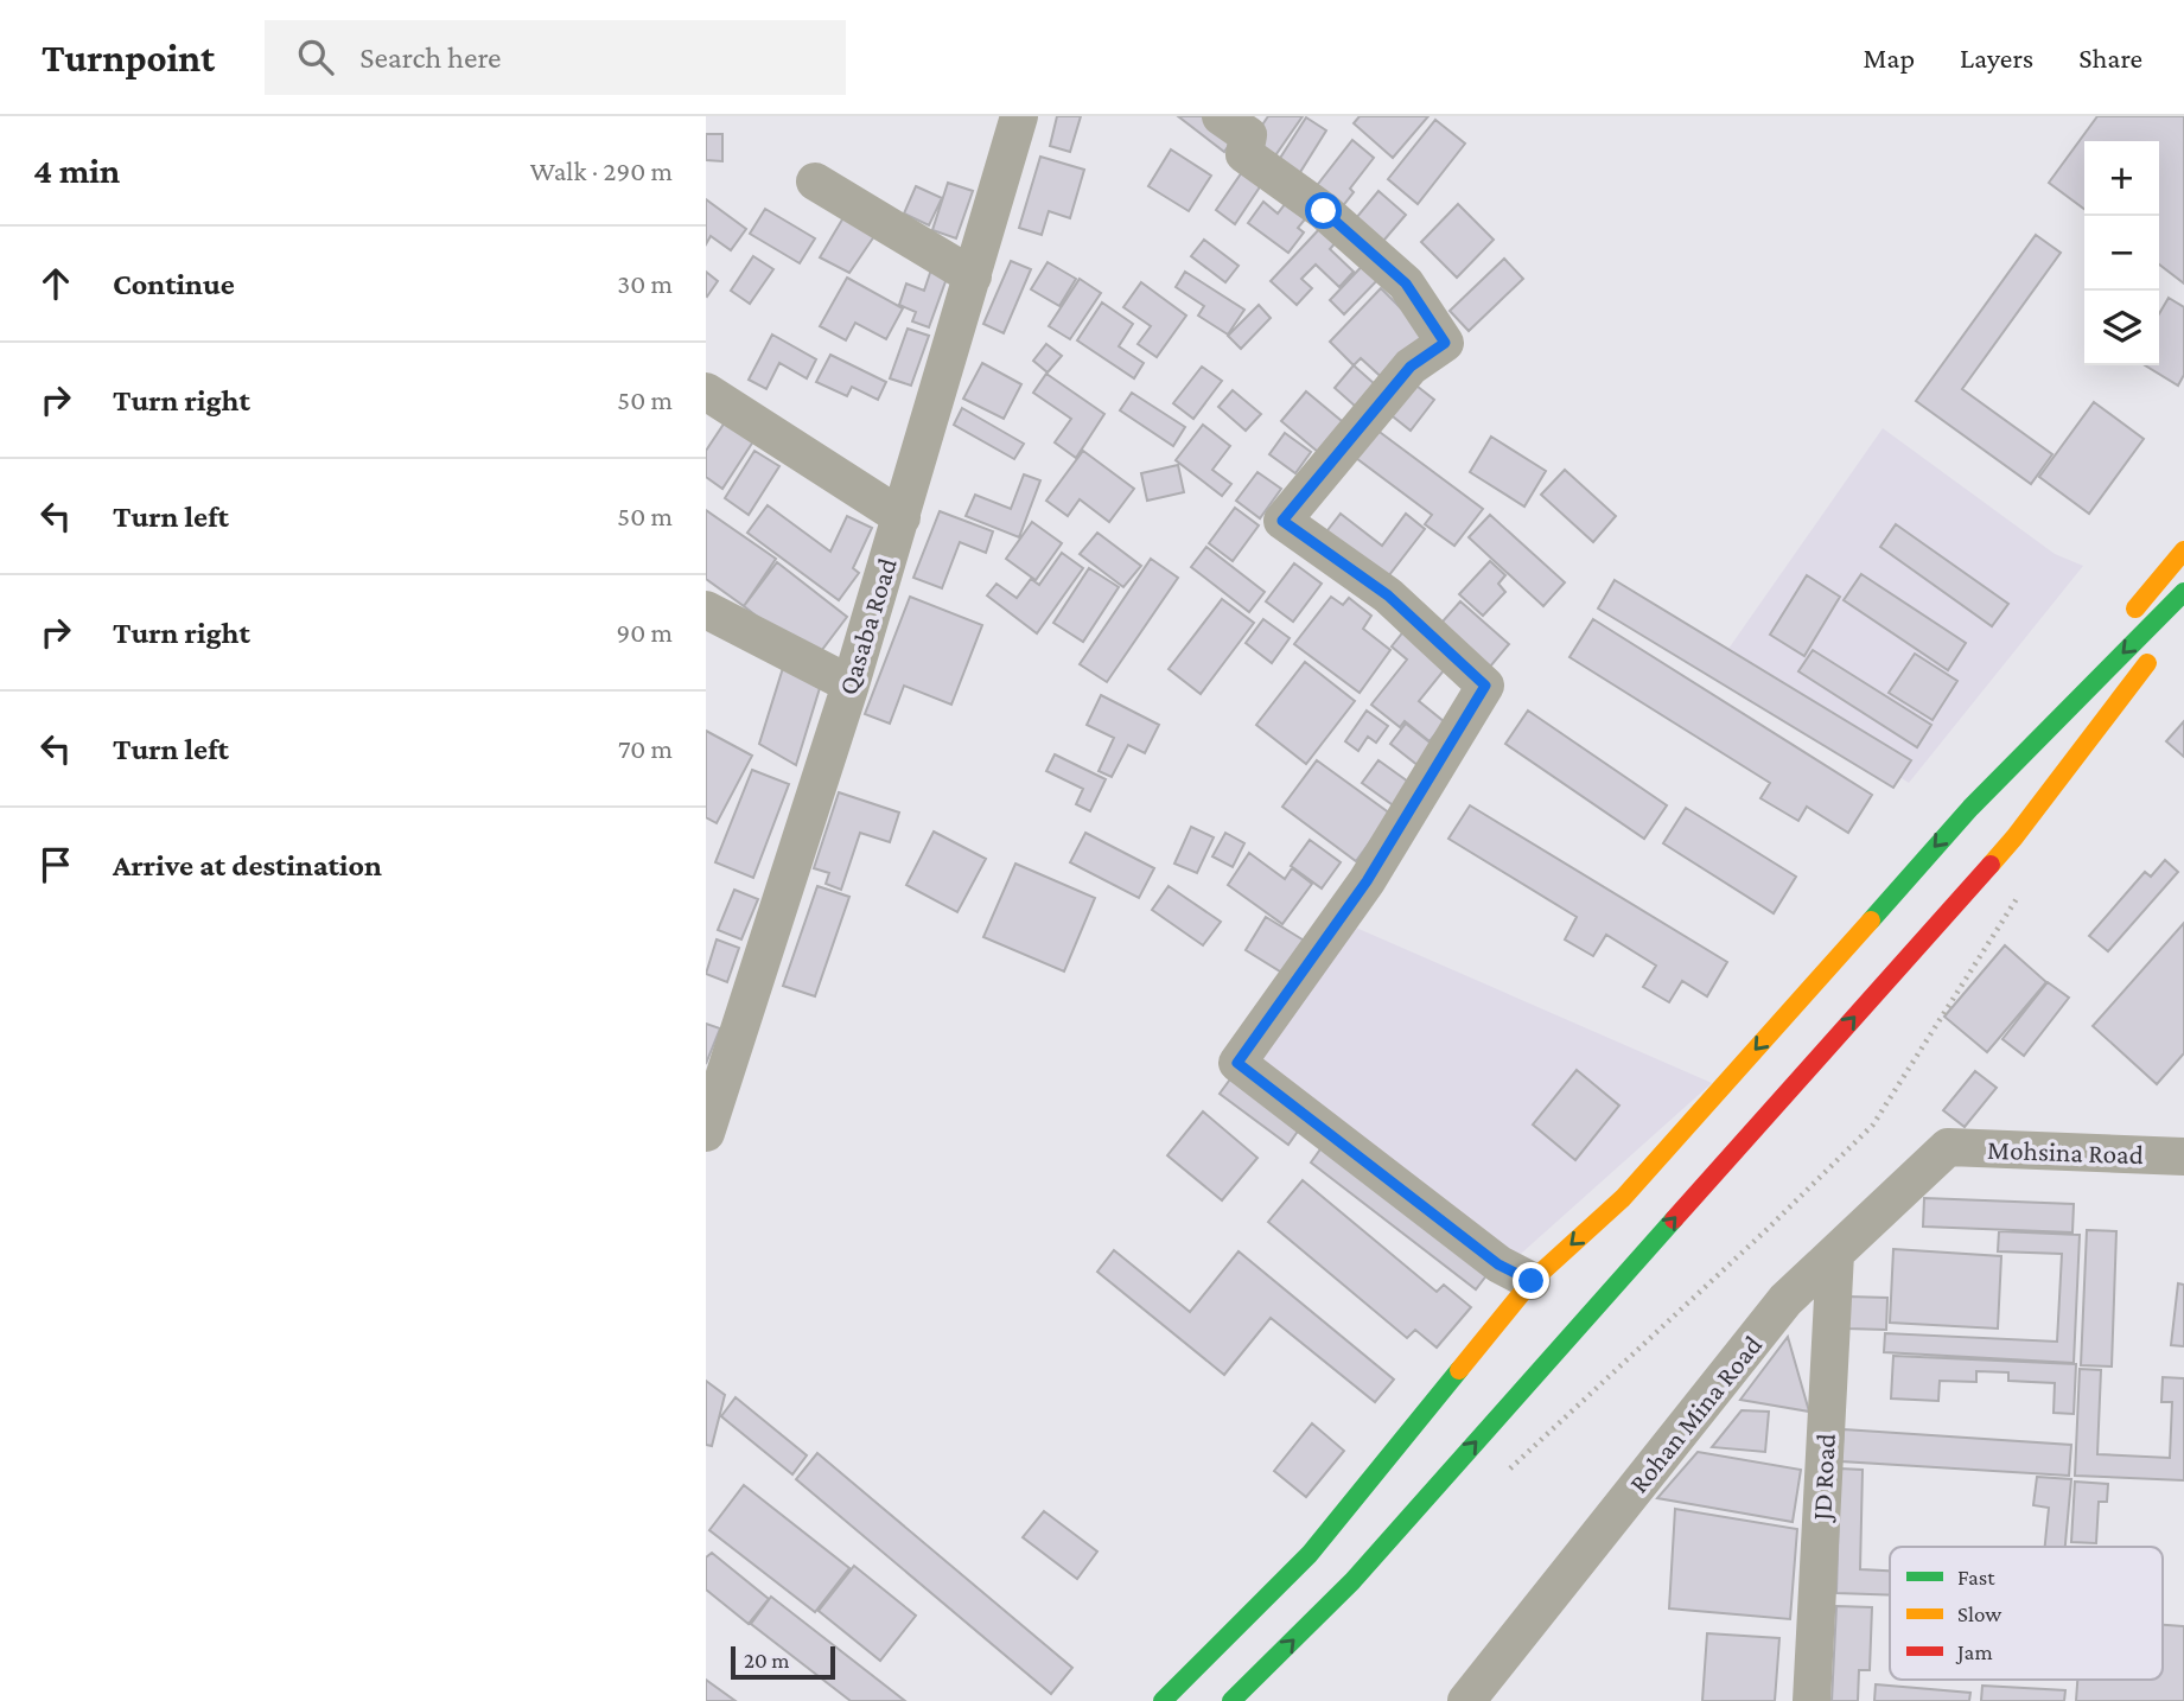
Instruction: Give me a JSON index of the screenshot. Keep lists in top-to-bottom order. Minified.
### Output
{"streets":{"street":["Qasaba Road","Mohsina Road","Rohan Mina Road","JD Road"]},"crossings":[["Mohsina Road","Rohan Mina Road"],["Rohan Mina Road","JD Road"]],"legend":["Fast","Slow","Jam"],"scale_bar":"20 m","page":{"header":"Turnpoint","search":"Search here","nav":["Map","Layers","Share"],"heading":["4 min","Walk · 290 m"],"map_buttons":["+","−"],"list":[["Continue","30 m"],["Turn right","50 m"],["Turn left","50 m"],["Turn right","90 m"],["Turn left","70 m"],"Arrive at destination"],"scale":"20 m"}}
